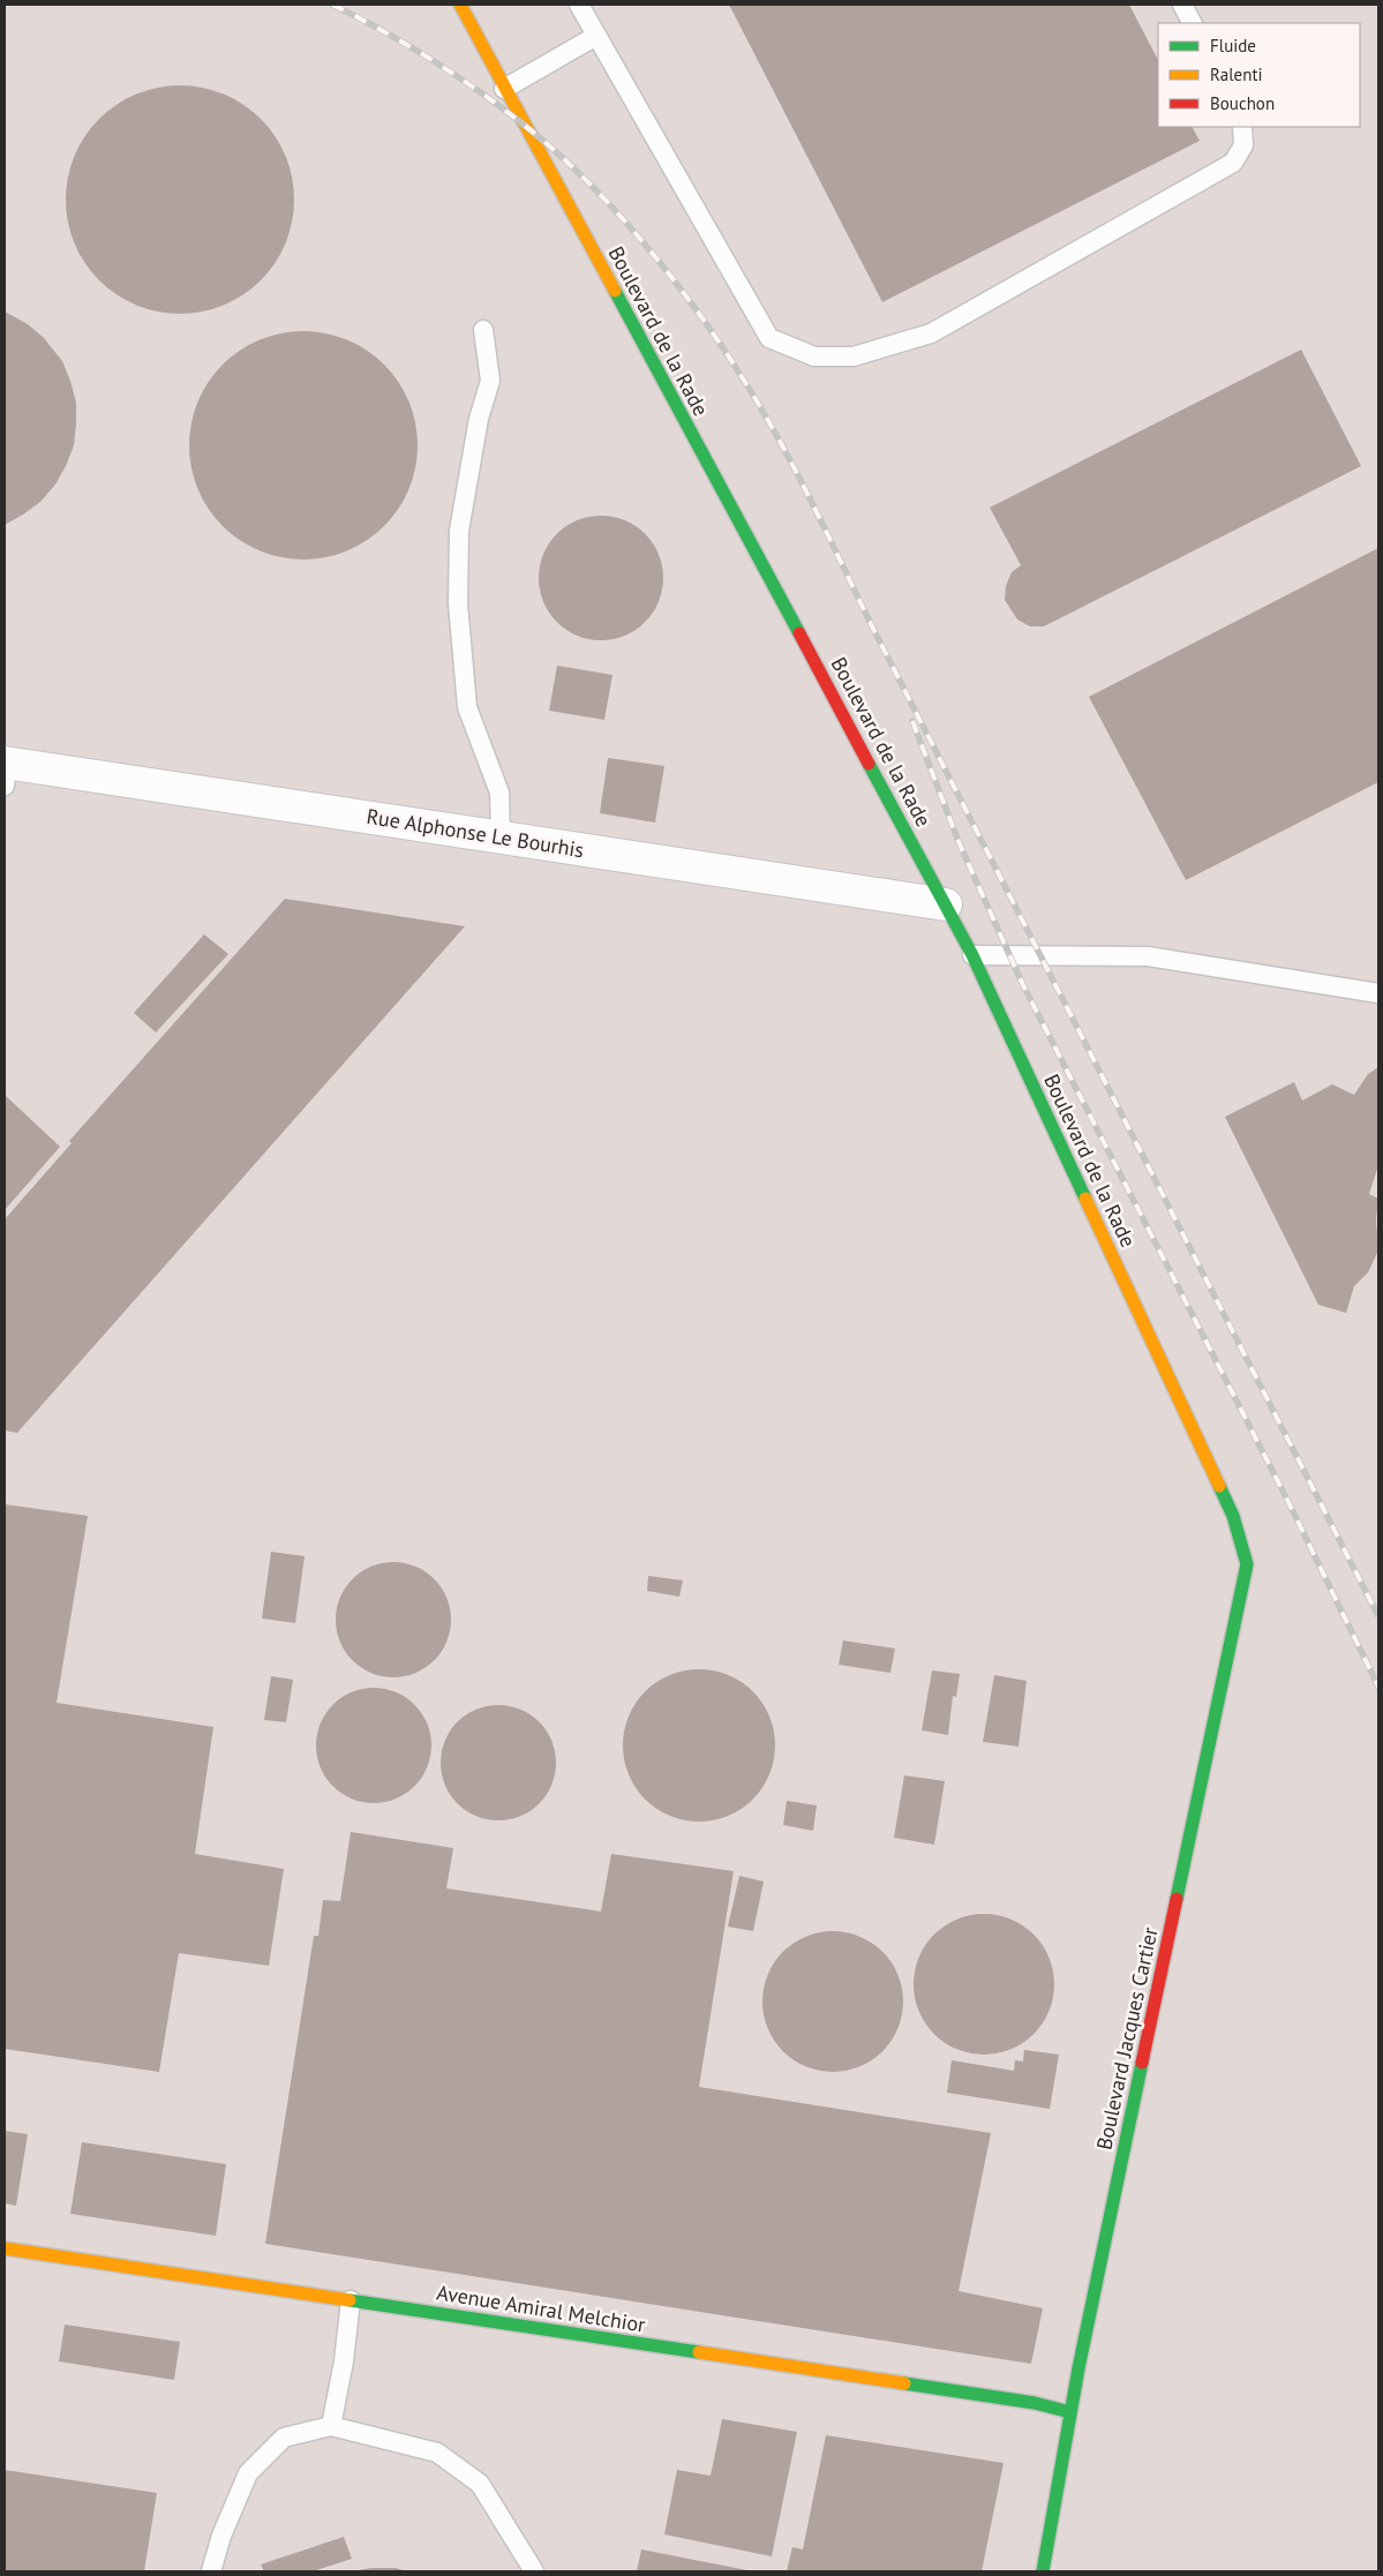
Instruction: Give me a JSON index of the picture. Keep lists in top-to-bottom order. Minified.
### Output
{"streets":{"street":["Boulevard de la Rade","Rue Alphonse Le Bourhis","Boulevard Jacques Cartier","Avenue Amiral Melchior"]},"crossings":[["Boulevard de la Rade","Rue Alphonse Le Bourhis"],["Boulevard de la Rade","Boulevard Jacques Cartier"],["Boulevard Jacques Cartier","Avenue Amiral Melchior"]],"legend":["Fluide","Ralenti","Bouchon"]}
